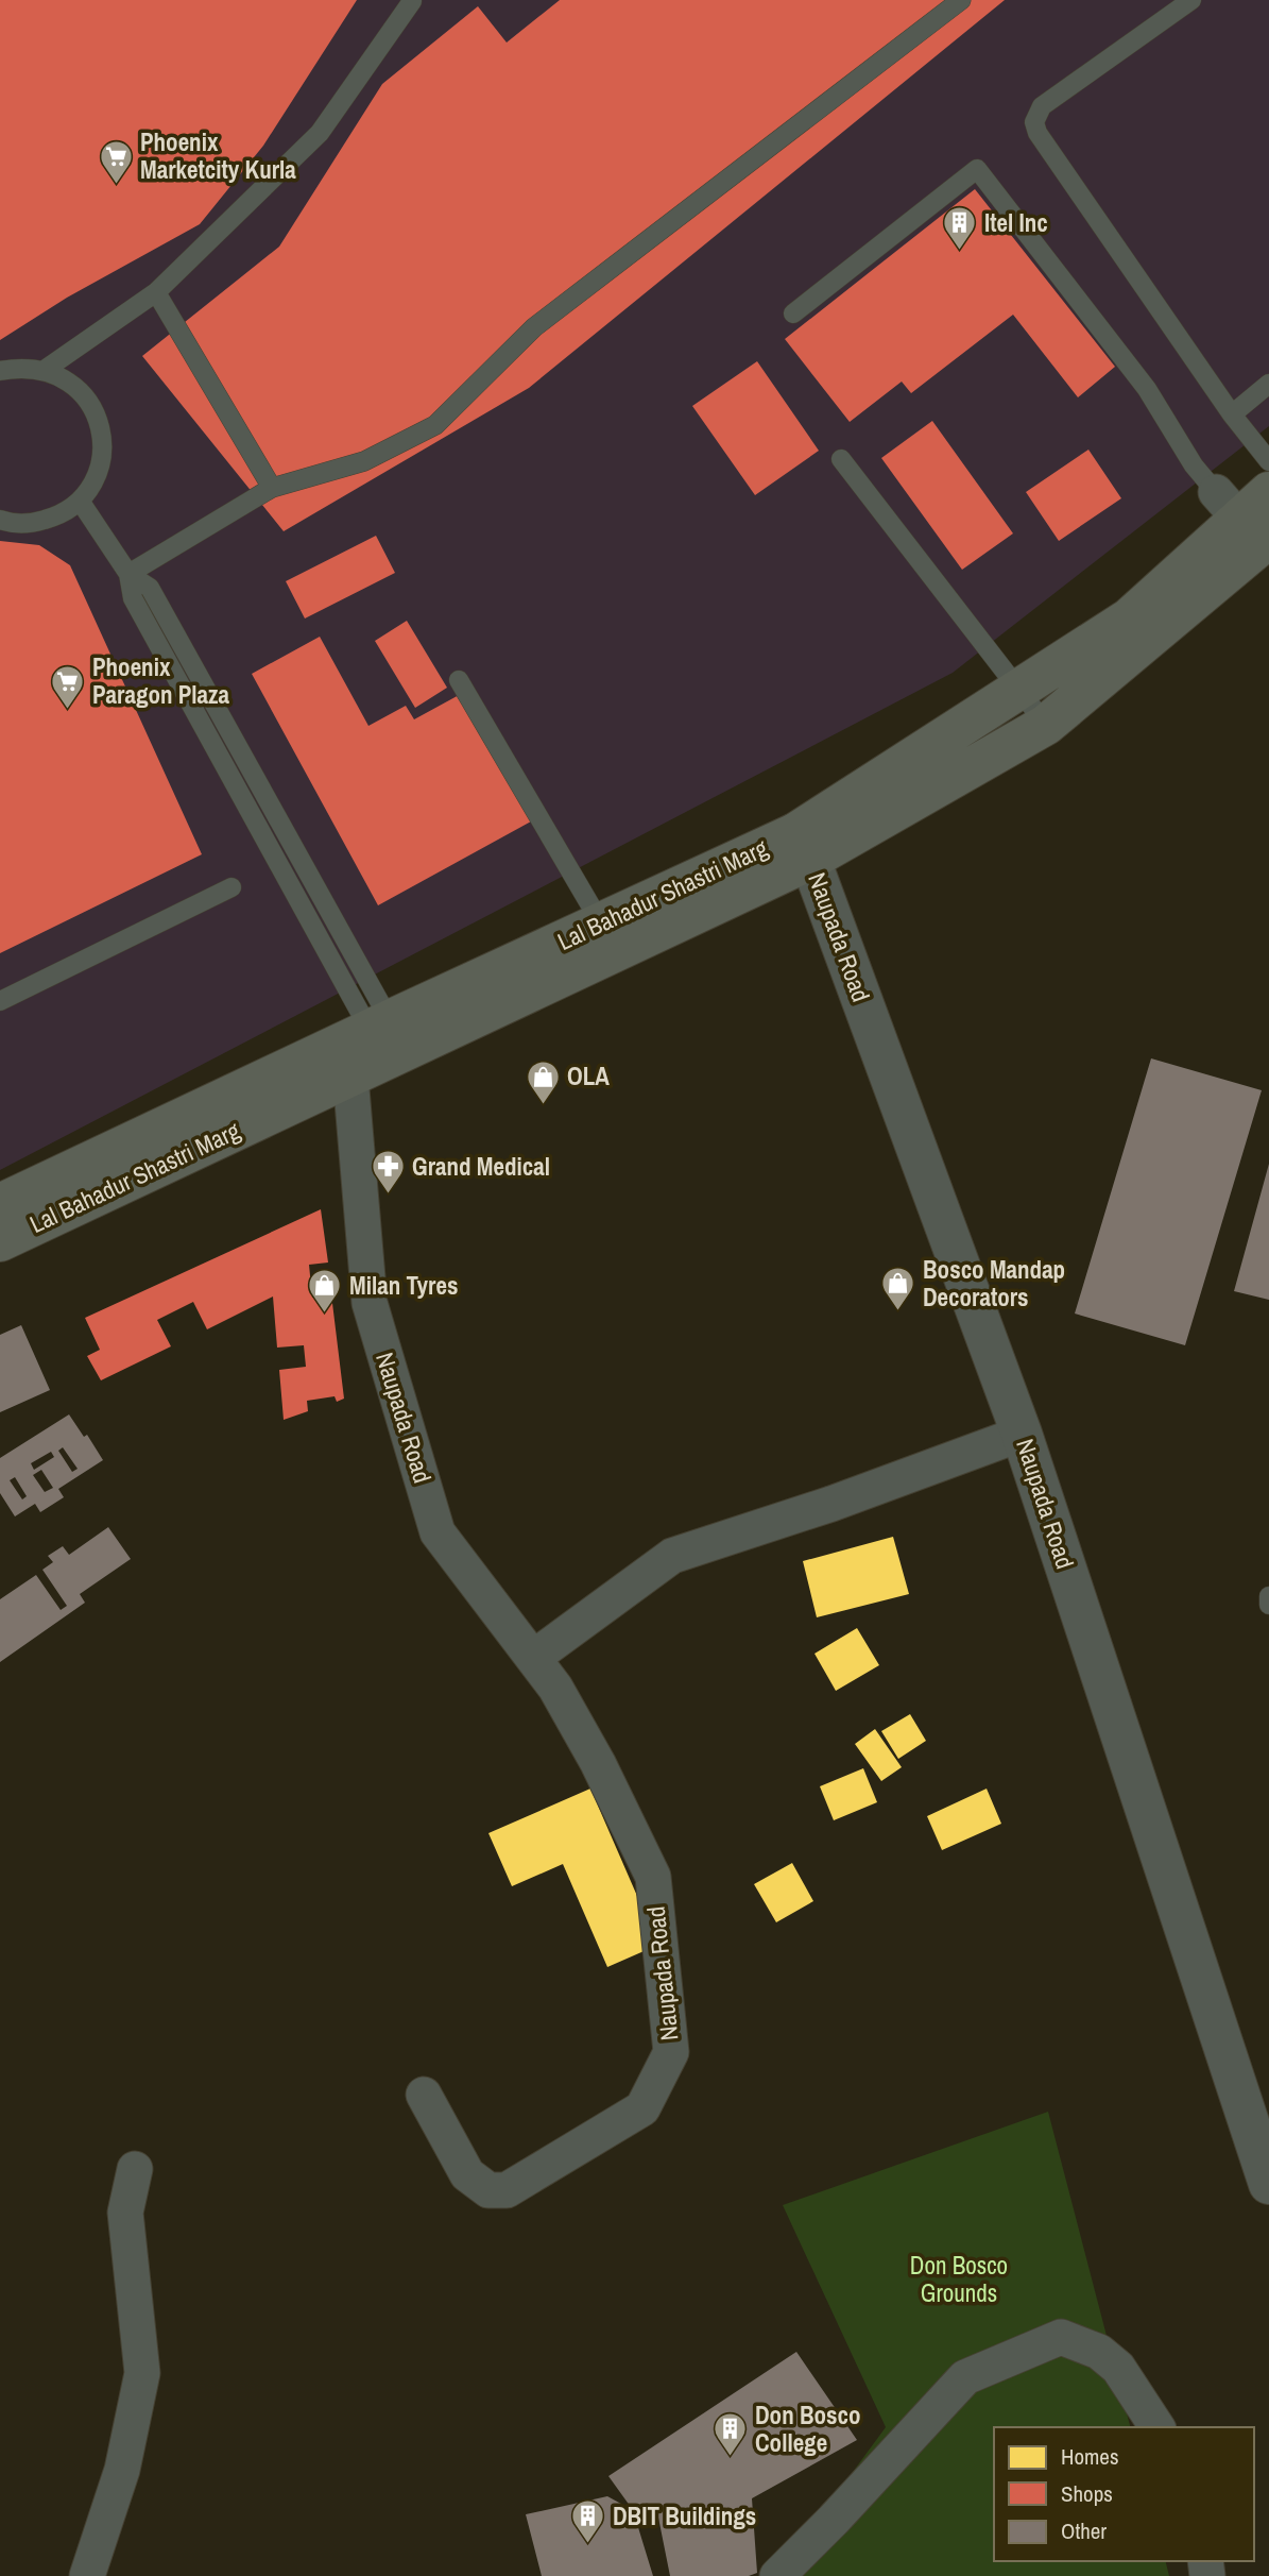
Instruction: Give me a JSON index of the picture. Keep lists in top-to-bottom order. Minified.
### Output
{"streets":{"main road":["Lal Bahadur Shastri Marg"],"street":["Naupada Road"]},"crossings":[["Lal Bahadur Shastri Marg","Naupada Road"]],"parks":["Don Bosco Grounds"],"places":{"supermarket":["Phoenix Marketcity Kurla","Phoenix Paragon Plaza"],"building":["Itel Inc","Don Bosco College","DBIT Buildings"],"shop":["OLA","Bosco Mandap Decorators","Milan Tyres"],"pharmacy":["Grand Medical"]},"legend":["Homes","Shops","Other"]}
